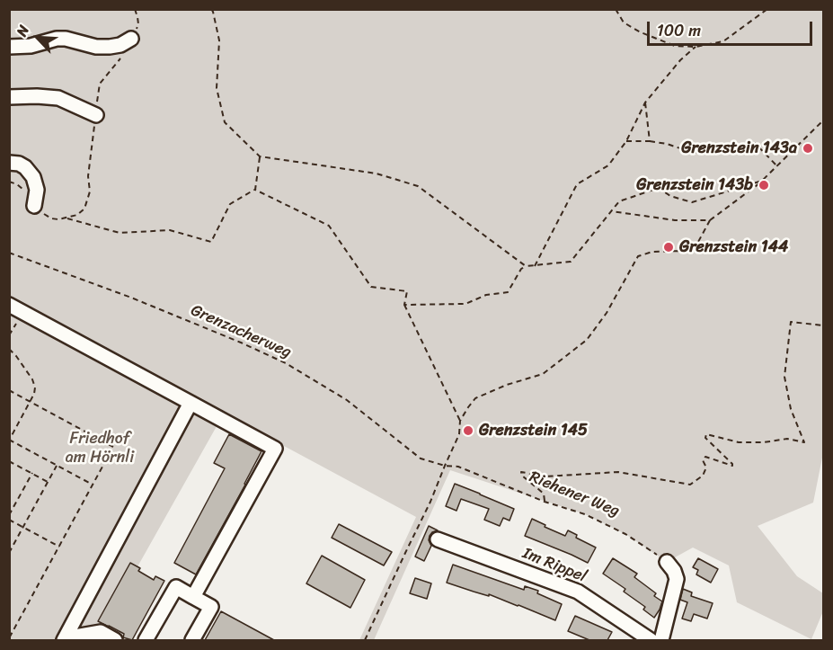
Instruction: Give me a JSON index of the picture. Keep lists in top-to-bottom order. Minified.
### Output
{"streets":{"street":["Im Rippel"],"path":["Grenzacherweg","Riehener Weg"]},"crossings":[["Grenzacherweg","Riehener Weg"]],"parks":["Friedhof am Hörnli"],"places":["Grenzstein 143a","Grenzstein 143b","Grenzstein 144","Grenzstein 145"],"scale_bar":"100 m","north":"top left"}
